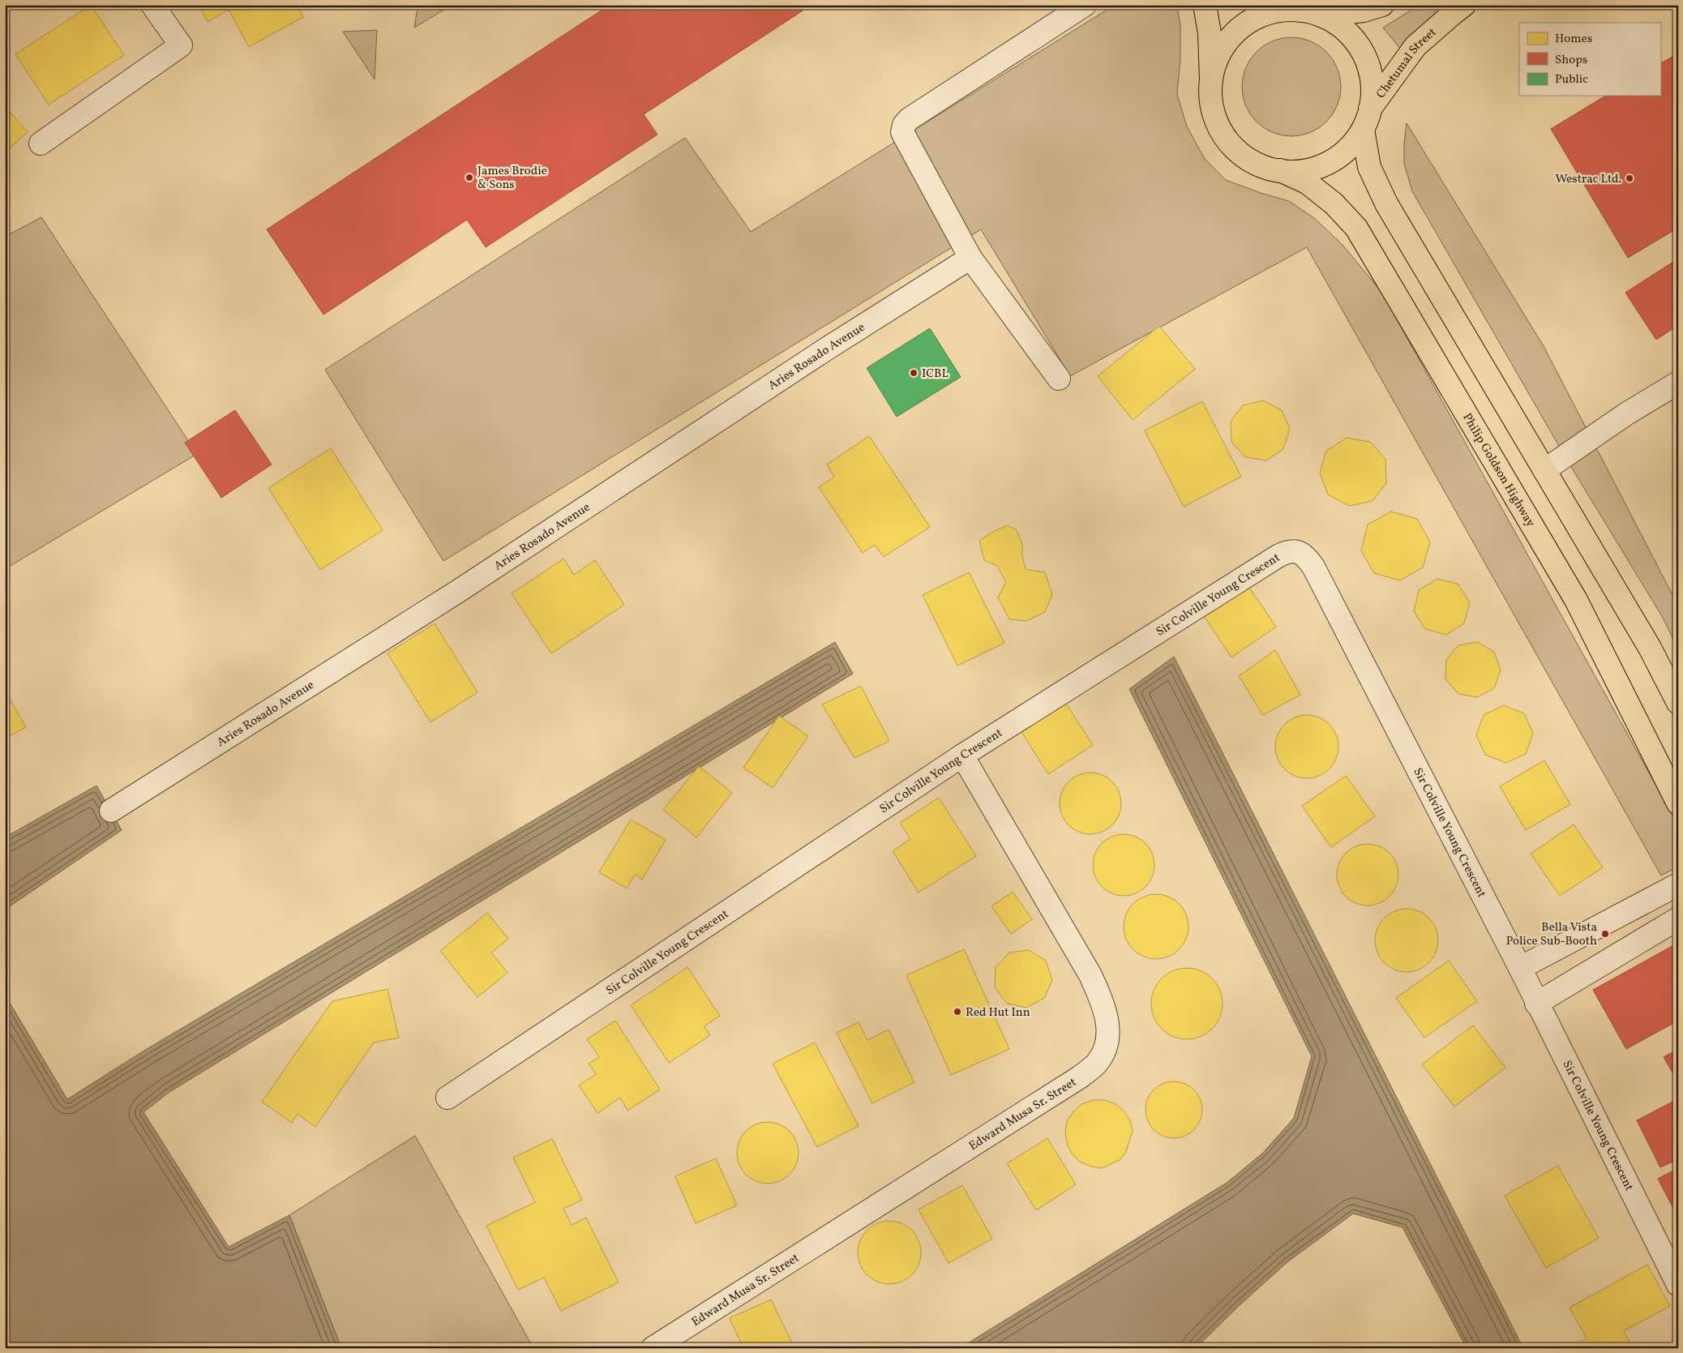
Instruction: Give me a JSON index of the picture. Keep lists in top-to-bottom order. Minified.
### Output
{"streets":{"main road":["Chetumal Street","Philip Goldson Highway"],"street":["Aries Rosado Avenue","Sir Colville Young Crescent","Edward Musa Sr. Street"]},"crossings":[["Sir Colville Young Crescent","Edward Musa Sr. Street"]],"places":["James Brodie & Sons","Westrac Ltd.","ICBL","Bella Vista Police Sub-Booth","Red Hut Inn"],"legend":["Homes","Shops","Public"]}
